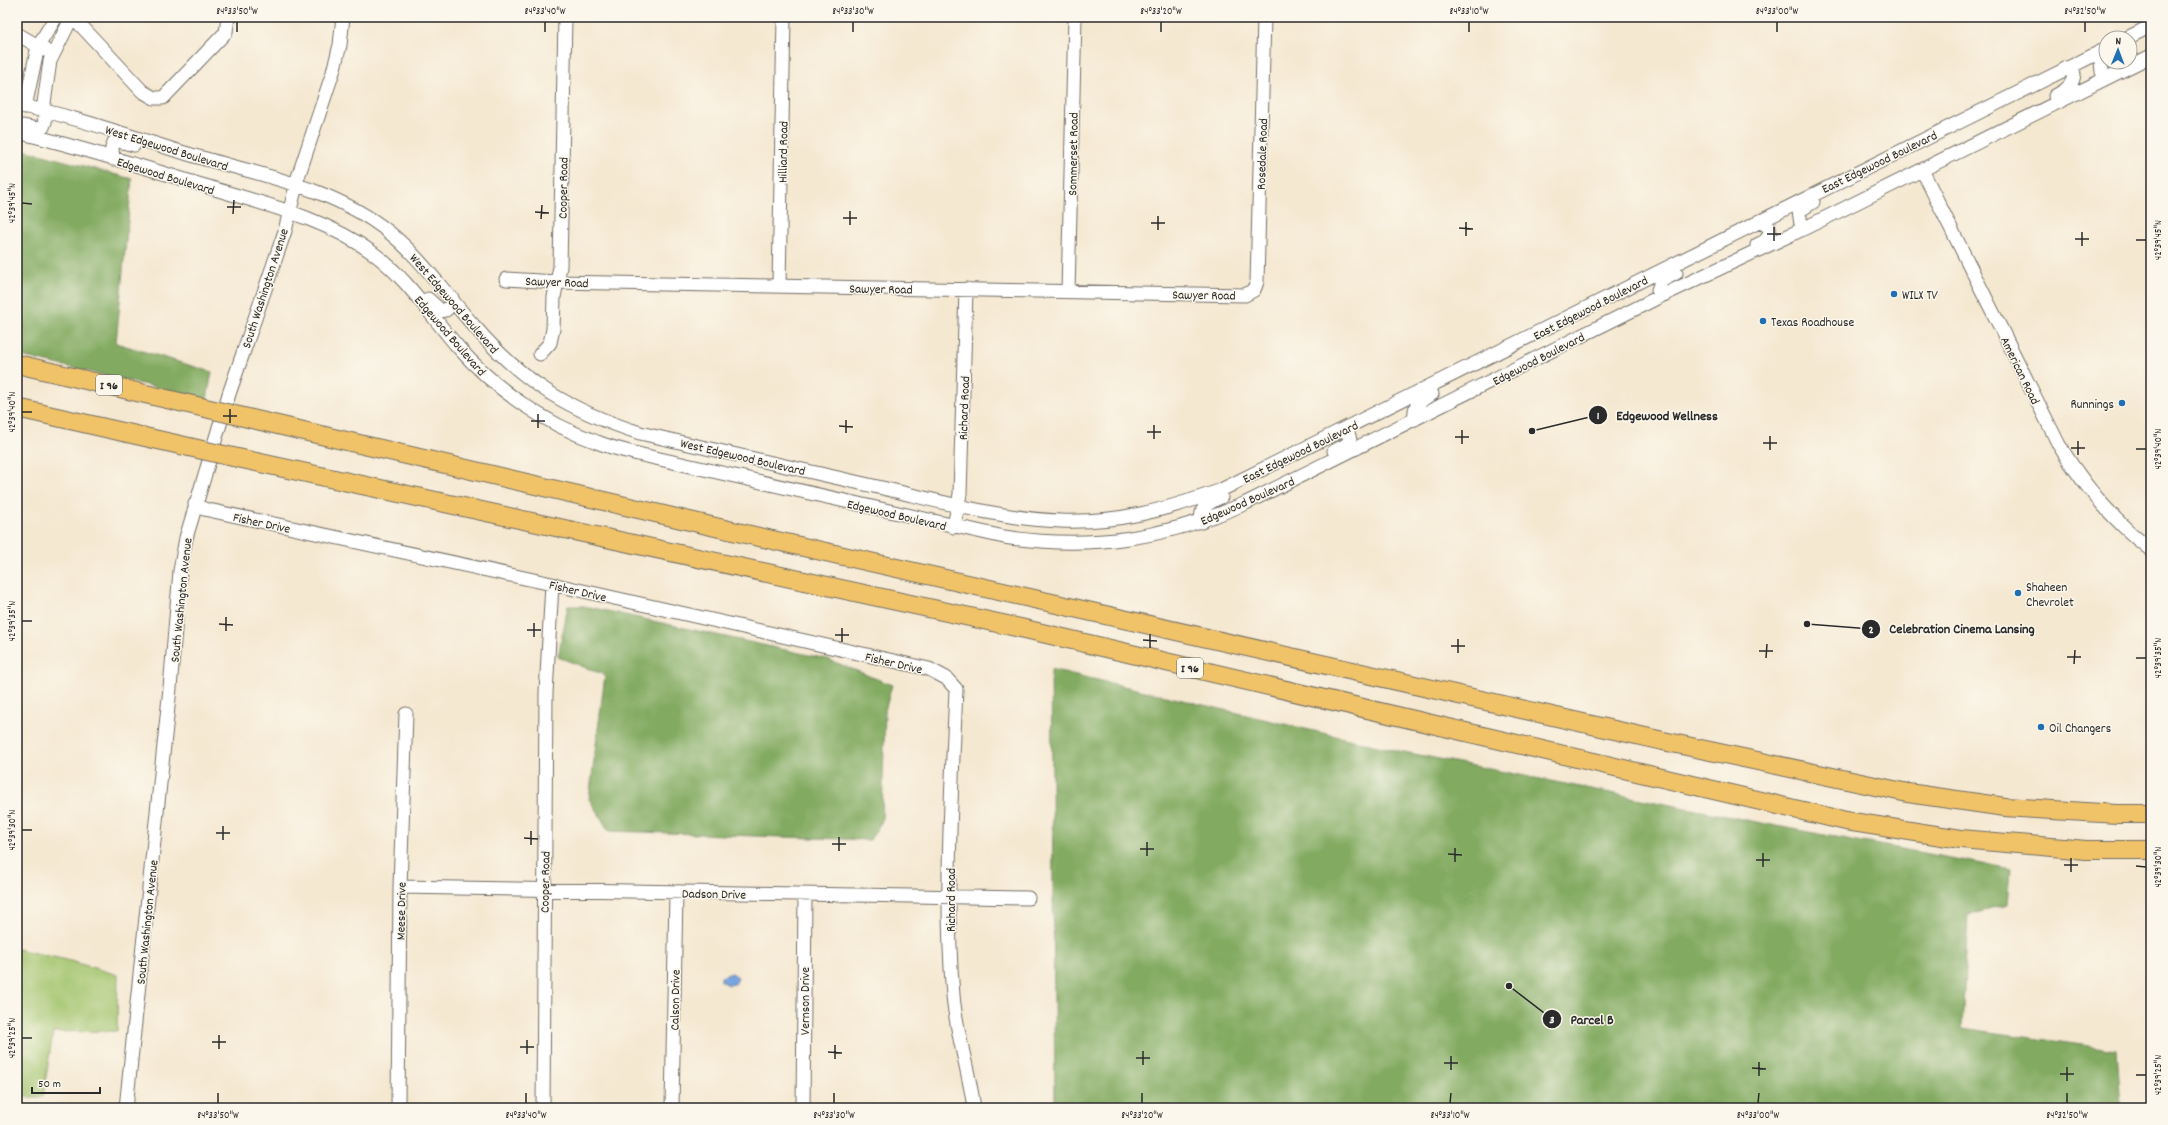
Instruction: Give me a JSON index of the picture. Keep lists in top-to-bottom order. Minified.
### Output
{"streets":{"highway":["I 96"],"street":["West Edgewood Boulevard","Hilliard Road","Sommerset Road","Rosedale Road","East Edgewood Boulevard","Edgewood Boulevard","Cooper Road","Sawyer Road","South Washington Avenue","American Road","Richard Road","Fisher Drive","Dadson Drive","Meese Drive","Calson Drive","Vernson Drive"]},"crossings":[["West Edgewood Boulevard","East Edgewood Boulevard"],["West Edgewood Boulevard","South Washington Avenue"],["West Edgewood Boulevard","Richard Road"],["Hilliard Road","Sawyer Road"],["Sommerset Road","Sawyer Road"],["Rosedale Road","Sawyer Road"],["East Edgewood Boulevard","Edgewood Boulevard"],["East Edgewood Boulevard","American Road"],["Edgewood Boulevard","South Washington Avenue"],["Edgewood Boulevard","Richard Road"],["Cooper Road","Sawyer Road"],["Cooper Road","Fisher Drive"],["Cooper Road","Dadson Drive"],["Sawyer Road","Richard Road"],["South Washington Avenue","Fisher Drive"],["Richard Road","Fisher Drive"],["Richard Road","Dadson Drive"],["Dadson Drive","Meese Drive"],["Dadson Drive","Calson Drive"],["Dadson Drive","Vernson Drive"]],"places":["WILX TV","Texas Roadhouse","Runnings","Edgewood Wellness","Shaheen Chevrolet","Celebration Cinema Lansing","Oil Changers","Parcel B"],"scale_bar":"50 m","north":"top","coordinates":["84°33'50\"W","84°33'40\"W","84°33'30\"W","84°33'20\"W","84°33'10\"W","84°33'00\"W","84°32'50\"W","42°39'45\"N","42°39'40\"N","42°39'35\"N","42°39'30\"N","42°39'25\"N"]}
